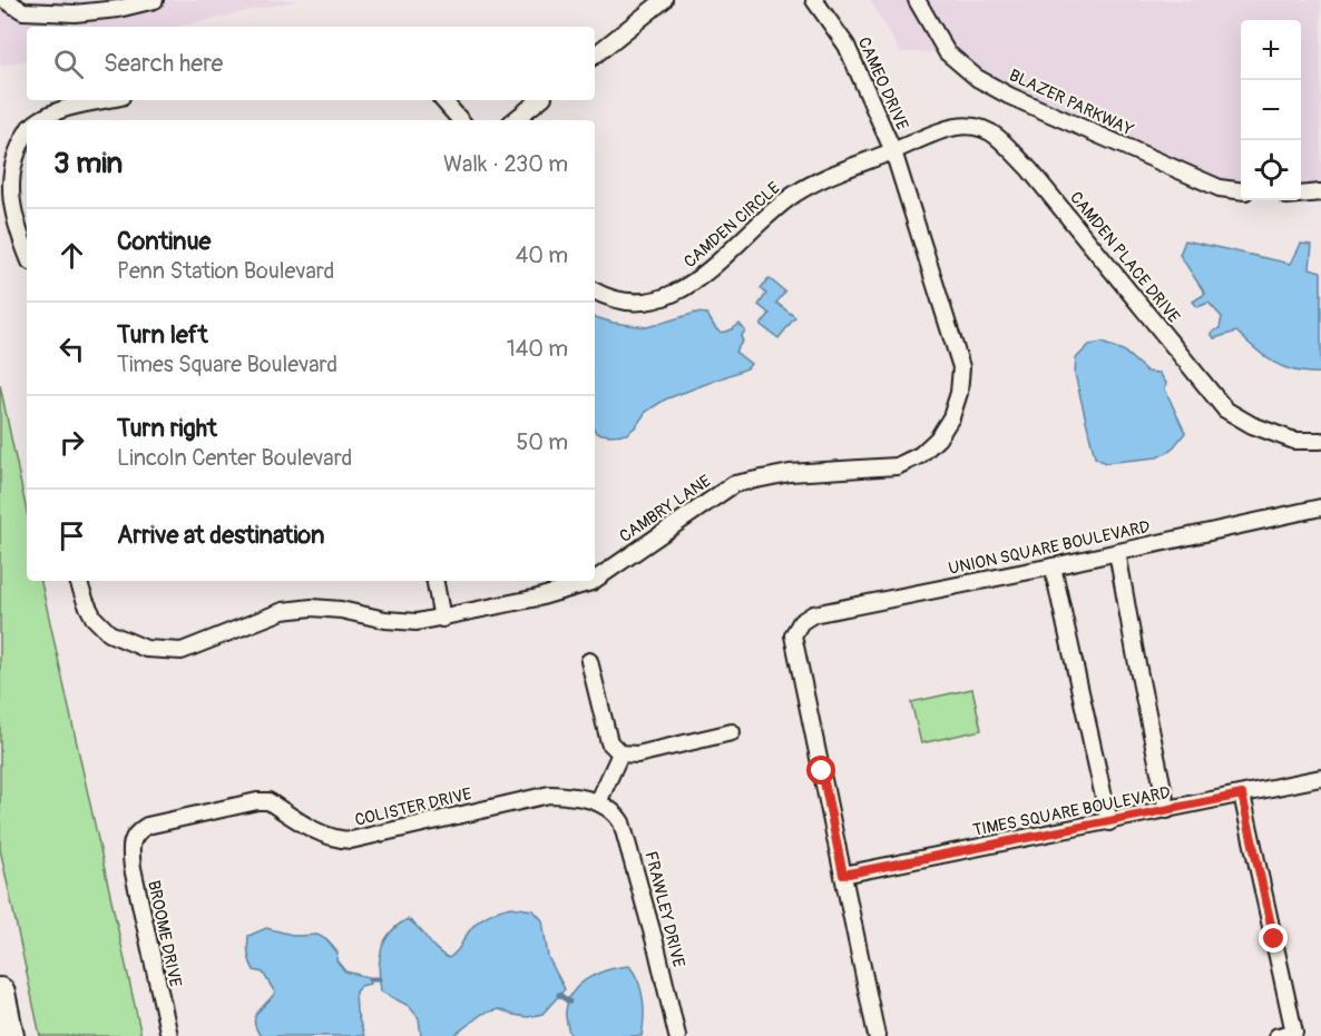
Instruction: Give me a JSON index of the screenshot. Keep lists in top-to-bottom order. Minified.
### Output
{"streets":{"street":["CAMEO DRIVE","BLAZER PARKWAY","CAMDEN CIRCLE","CAMDEN PLACE DRIVE","CAMBRY LANE","UNION SQUARE BOULEVARD","COLISTER DRIVE","TIMES SQUARE BOULEVARD","FRAWLEY DRIVE","BROOME DRIVE"]},"crossings":[["CAMEO DRIVE","CAMDEN CIRCLE"],["CAMEO DRIVE","CAMDEN PLACE DRIVE"],["CAMEO DRIVE","CAMBRY LANE"],["CAMDEN CIRCLE","CAMDEN PLACE DRIVE"],["CAMDEN CIRCLE","CAMBRY LANE"],["CAMDEN PLACE DRIVE","CAMBRY LANE"],["UNION SQUARE BOULEVARD","TIMES SQUARE BOULEVARD"],["COLISTER DRIVE","FRAWLEY DRIVE"],["COLISTER DRIVE","BROOME DRIVE"]],"page":{"map_buttons":["+","−"],"search":"Search here","heading":["3 min","Walk · 230 m"],"list":[["Continue","Penn Station Boulevard","40 m"],["Turn left","Times Square Boulevard","140 m"],["Turn right","Lincoln Center Boulevard","50 m"],"Arrive at destination"]}}
